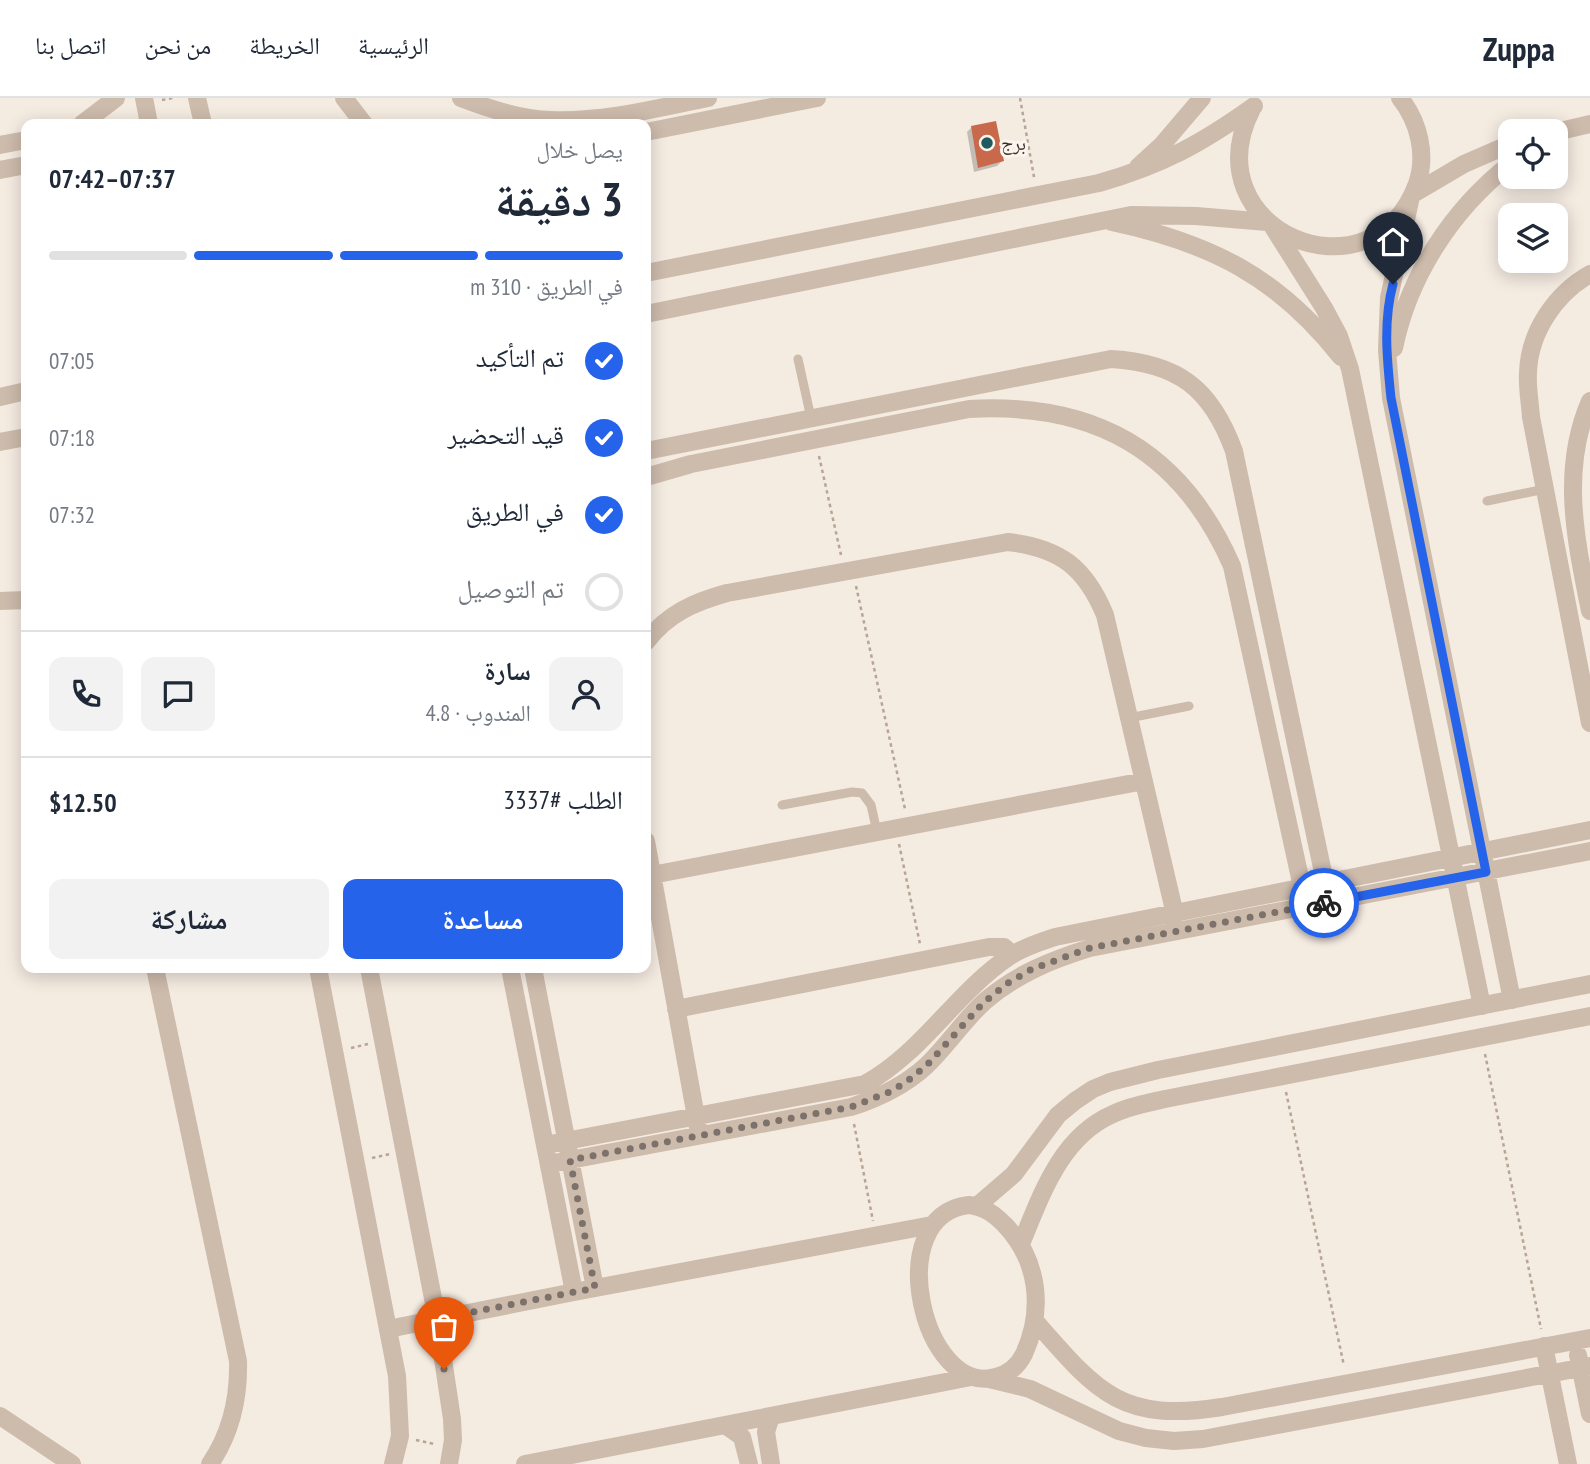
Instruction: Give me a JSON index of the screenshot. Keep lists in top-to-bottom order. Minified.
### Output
{"places":["برج"],"page":{"header":"Zuppa","nav":["الرئيسية","الخريطة","من نحن","اتصل بنا"],"heading":["3 دقيقة","يصل خلال","07:37–07:42"],"panel":["سارة","المندوب · 4.8","الطلب #3337","$12.50"],"bar":"في الطريق · 310 m","list":[["تم التأكيد","07:05"],["قيد التحضير","07:18"],["في الطريق","07:32"],"تم التوصيل"],"buttons":["مساعدة","مشاركة"]}}
